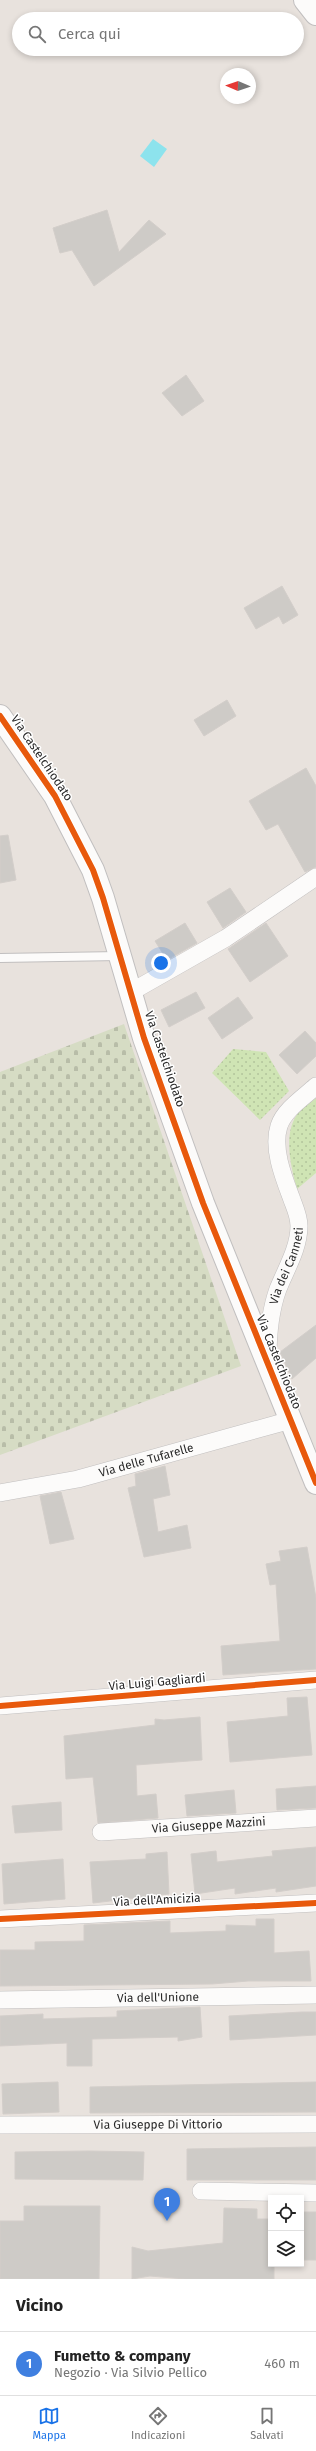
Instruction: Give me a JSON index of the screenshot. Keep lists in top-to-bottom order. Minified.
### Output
{"streets":{"street":["Via Castelchiodato","Via dei Canneti","Via delle Tufarelle","Via Luigi Gagliardi","Via Giuseppe Mazzini","Via dell'Amicizia","Via dell'Unione","Via Giuseppe Di Vittorio"]},"crossings":[["Via Castelchiodato","Via dei Canneti"],["Via Castelchiodato","Via delle Tufarelle"]],"north":"left","page":{"search":"Cerca qui","pins":"1","heading":"Vicino","list":[{"mark":"1","name":"Fumetto & company","note":"Negozio · Via Silvio Pellico","value":"460 m"}],"nav":["Mappa","Indicazioni","Salvati"]}}
